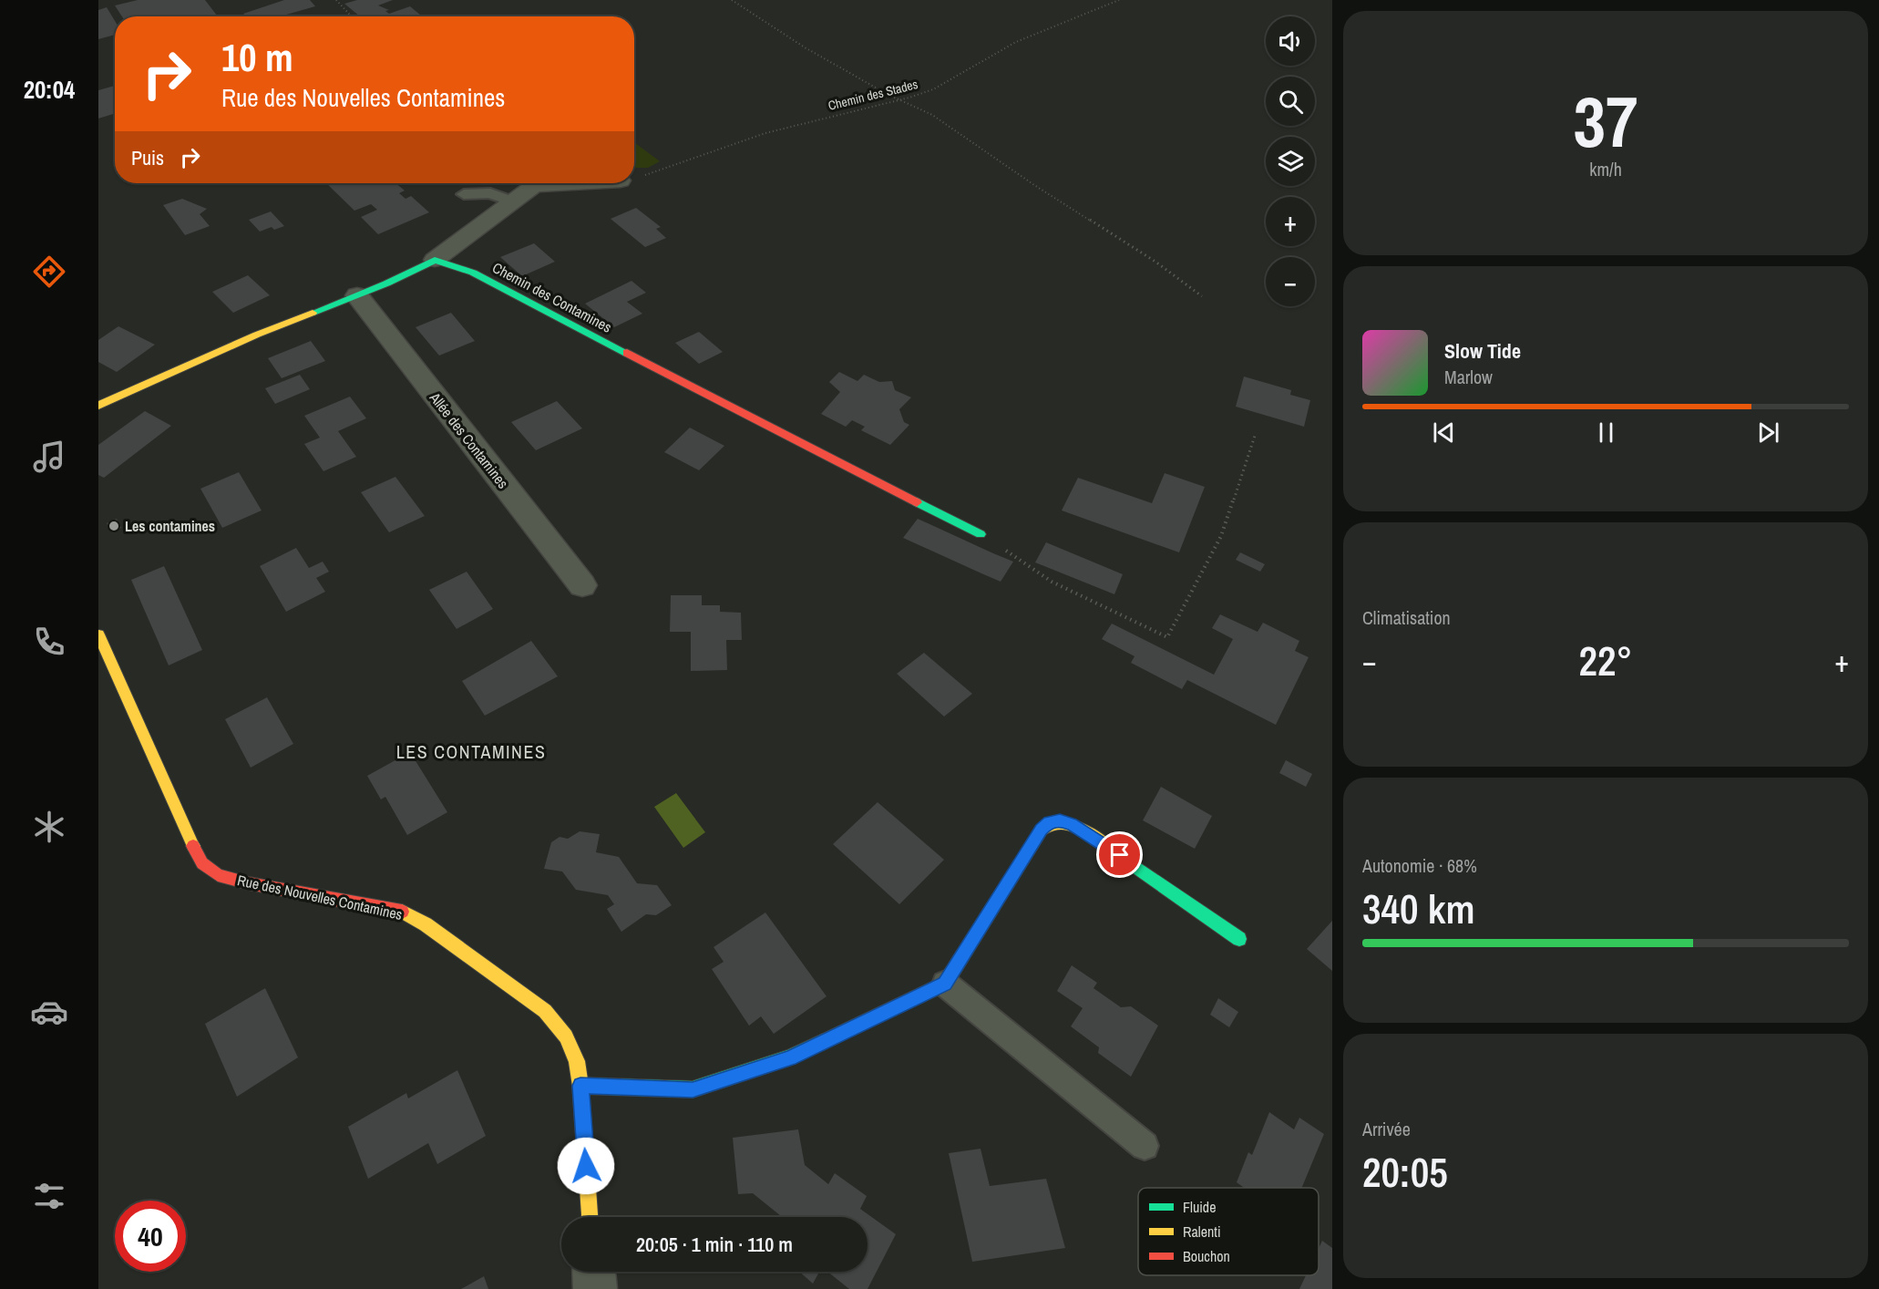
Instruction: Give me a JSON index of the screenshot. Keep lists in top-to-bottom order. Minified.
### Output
{"streets":{"street":["Chemin des Contamines","Allée des Contamines","Rue des Nouvelles Contamines"],"path":["Chemin des Stades"]},"districts":["LES CONTAMINES"],"places":["Les contamines"],"legend":["Fluide","Ralenti","Bouchon"],"page":{"tabs":"20:04","tile":[["37","km/h"],"Climatisation",["Autonomie · 68%","340 km"],["Arrivée","20:05"]],"map_buttons":["+","−"],"turn":["10 m","Rue des Nouvelles Contamines"],"then":"Puis","song":["Slow Tide","Marlow"],"heat":["−","22°","+"],"limit":"40","trip":"20:05 · 1 min · 110 m"}}
